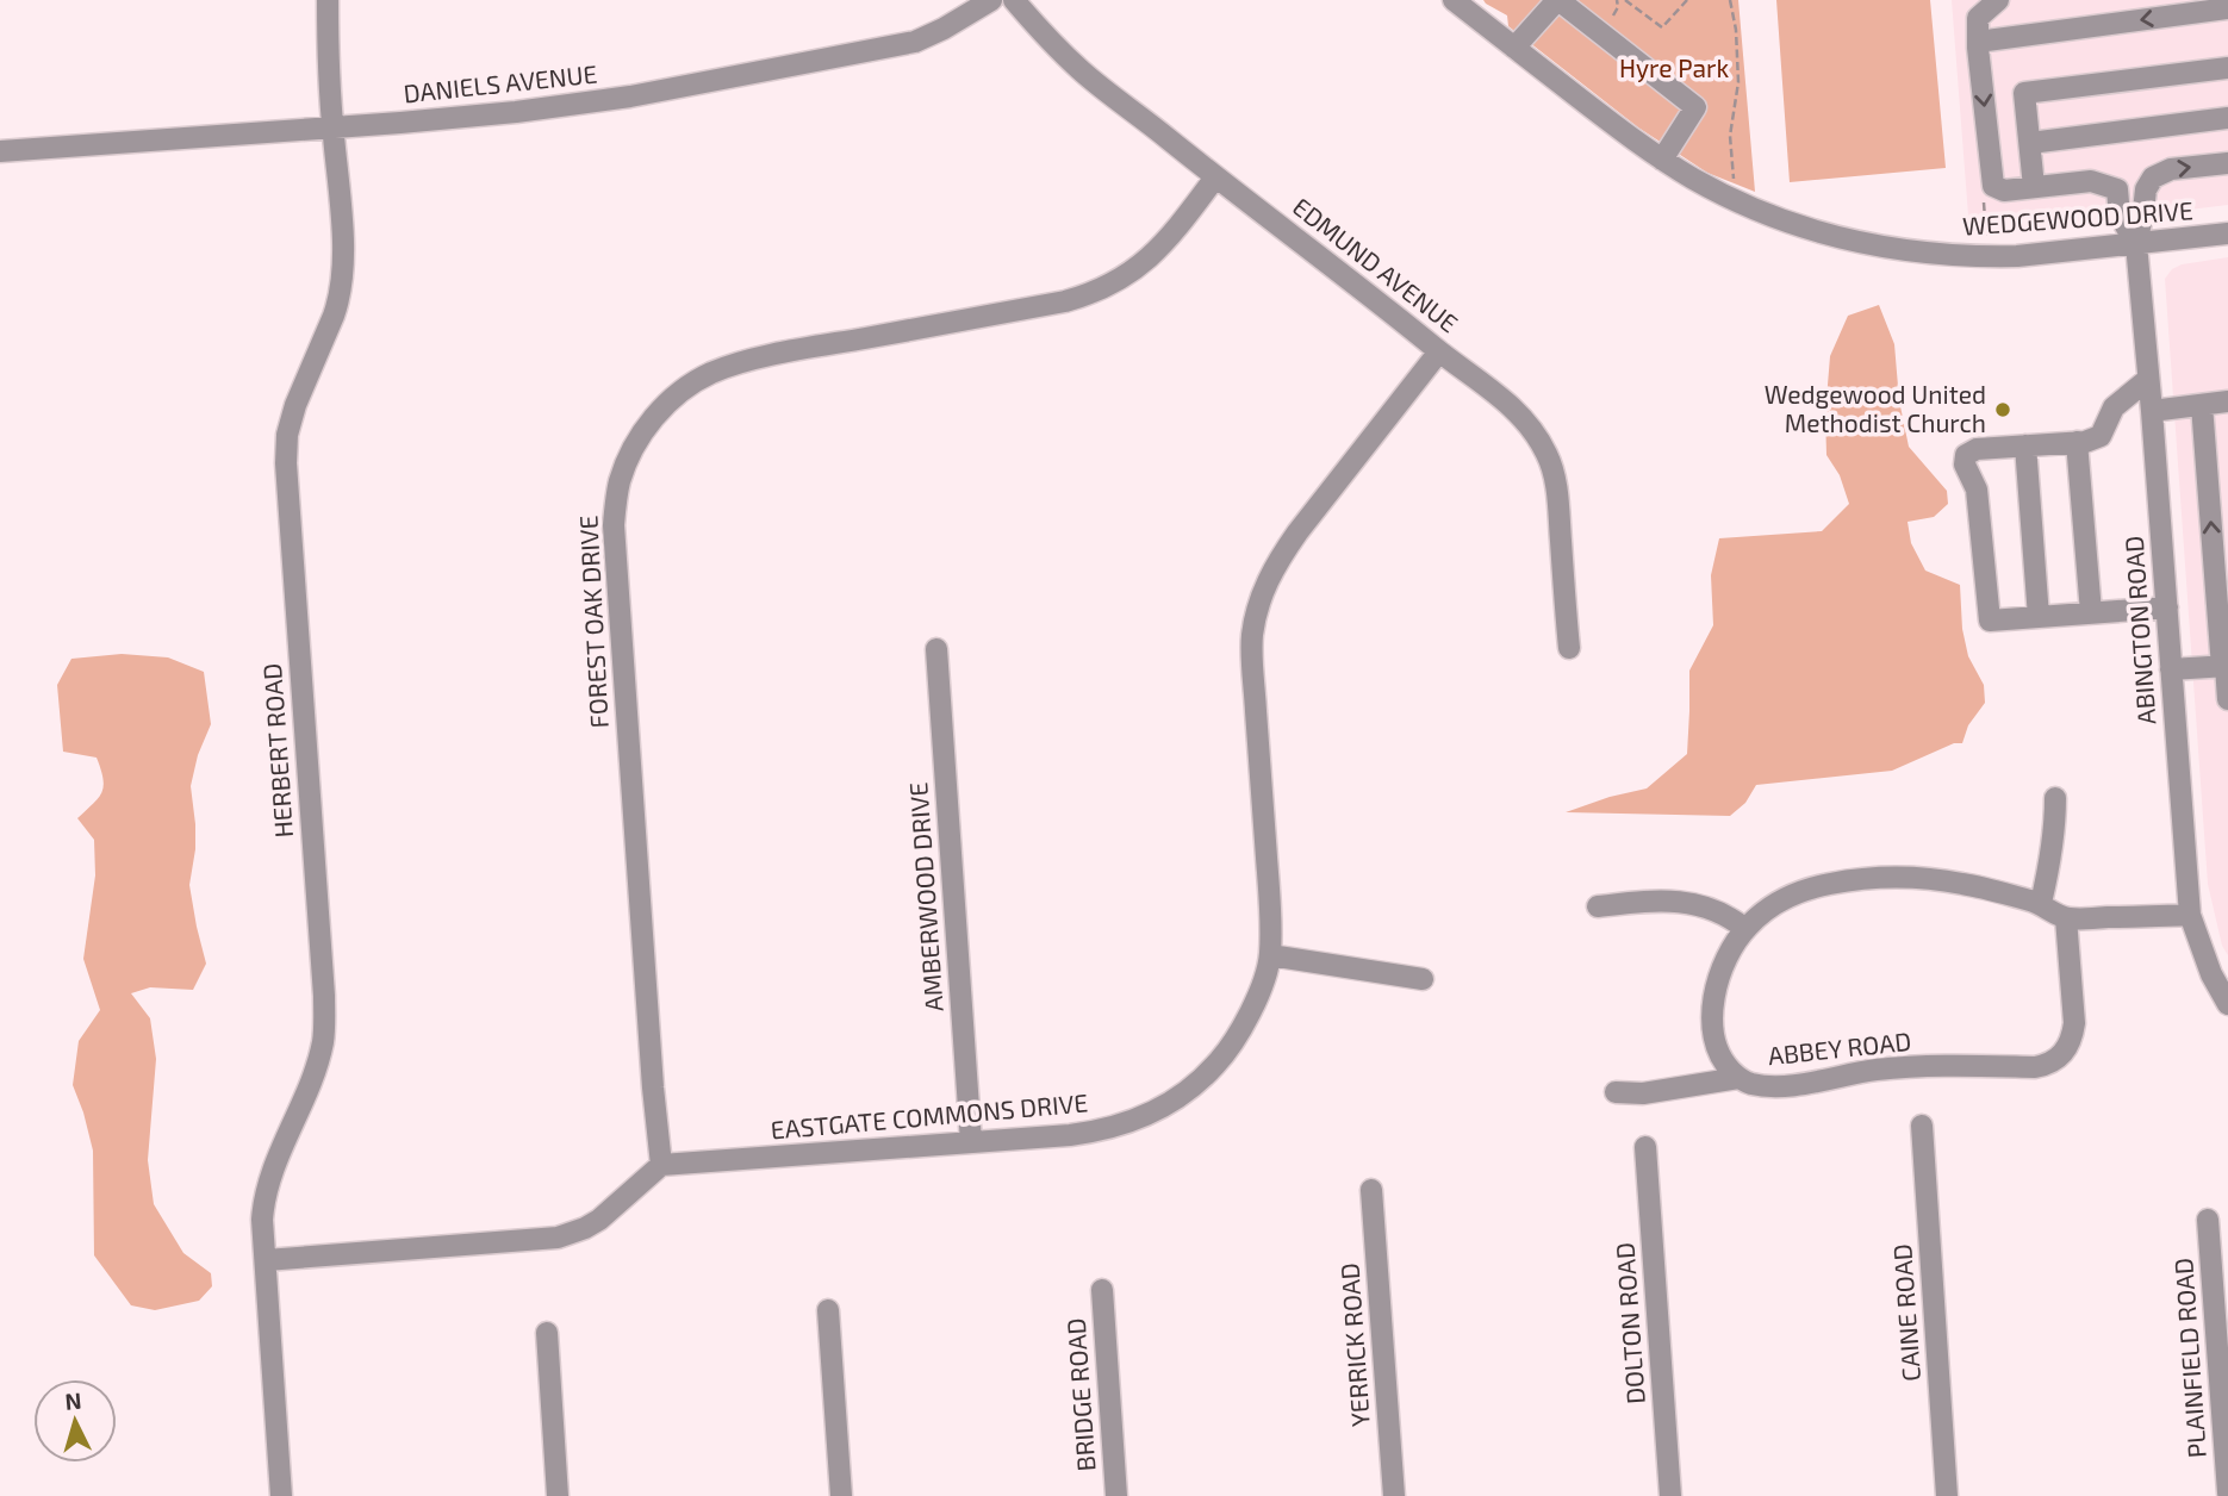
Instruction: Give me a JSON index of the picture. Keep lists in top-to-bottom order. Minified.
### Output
{"streets":{"street":["DANIELS AVENUE","WEDGEWOOD DRIVE","EDMUND AVENUE","FOREST OAK DRIVE","ABINGTON ROAD","HERBERT ROAD","AMBERWOOD DRIVE","ABBEY ROAD","EASTGATE COMMONS DRIVE","CAINE ROAD","DOLTON ROAD","YERRICK ROAD","PLAINFIELD ROAD","BRIDGE ROAD"]},"crossings":[["DANIELS AVENUE","HERBERT ROAD"],["WEDGEWOOD DRIVE","ABINGTON ROAD"],["EDMUND AVENUE","FOREST OAK DRIVE"],["EDMUND AVENUE","EASTGATE COMMONS DRIVE"],["FOREST OAK DRIVE","EASTGATE COMMONS DRIVE"],["AMBERWOOD DRIVE","EASTGATE COMMONS DRIVE"]],"parks":["Hyre Park"],"places":["Wedgewood United Methodist Church"],"north":"top"}
